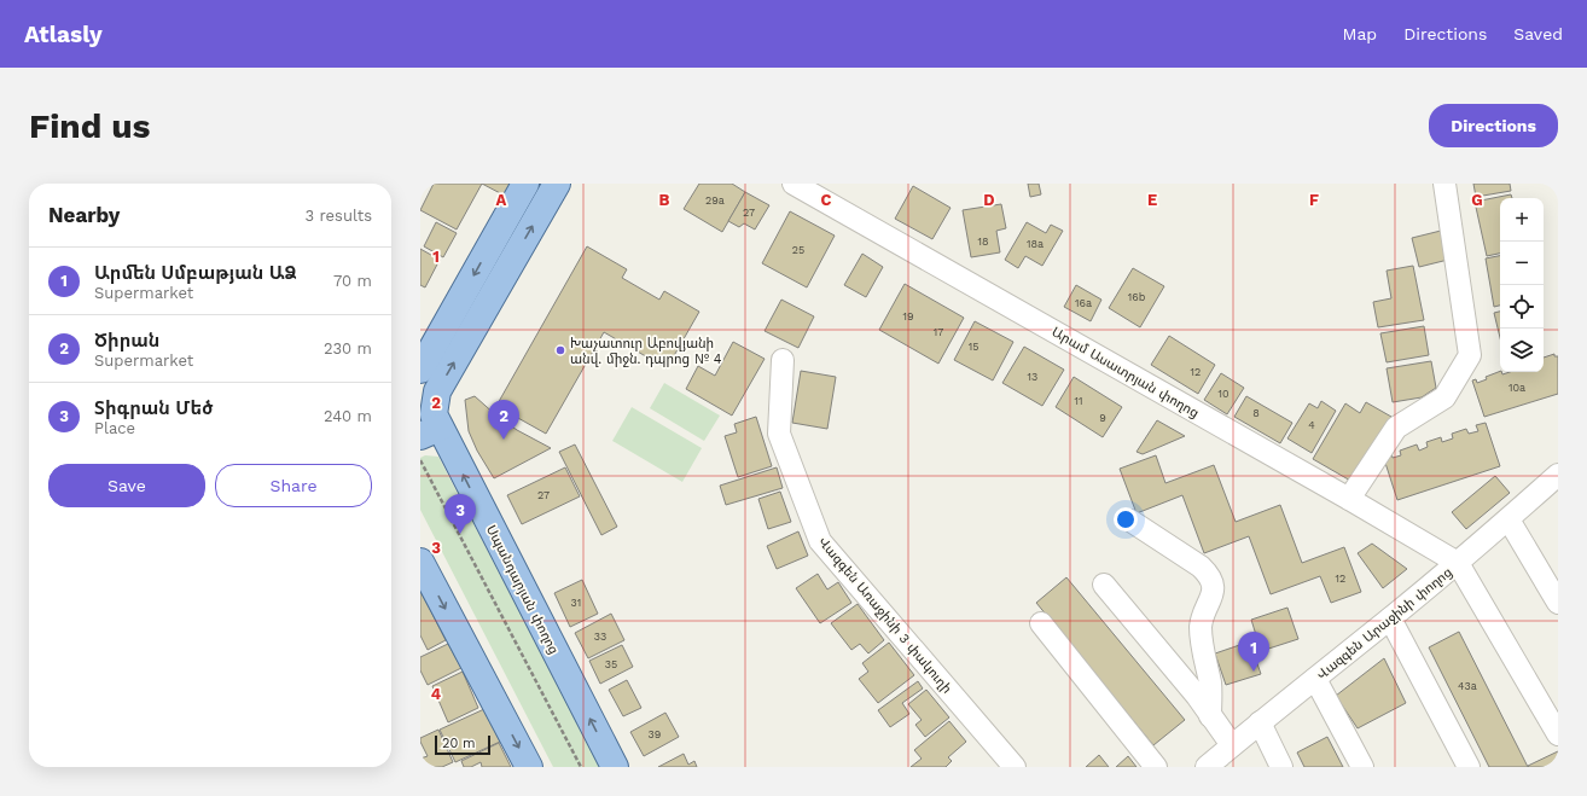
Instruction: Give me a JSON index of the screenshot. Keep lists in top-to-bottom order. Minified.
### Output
{"streets":{"main road":["Սպանդարյան փողոց"],"street":["Արամ Ասատրյան փողոց","Վազգեն Առաջինի 3 փակուղի","Վազգեն Արաջինի փողոց"]},"crossings":[["Արամ Ասատրյան փողոց","Վազգեն Արաջինի փողոց"]],"places":["Խաչատուր Աբովյանի անվ. միջն. դպրոց № 4"],"house_numbers":["29a","27","18","18a","25","16b","16a","19","17","15","12","13","10a","10","11","8","9","4","27","12","31","33","35","43a","39"],"scale_bar":"20 m","page":{"header":"Atlasly","nav":["Map","Directions","Saved"],"buttons":["Directions",["Save","Share"]],"title":"Find us","heading":["Nearby","3 results"],"map_buttons":["+","−"],"list":[{"mark":"1","name":"Արմեն Սմբաթյան ԱՁ","note":"Supermarket","value":"70 m"},{"mark":"2","name":"Ծիրան","note":"Supermarket","value":"230 m"},{"mark":"3","name":"Տիգրան Մեծ","note":"Place","value":"240 m"}],"pins":["2","3","1"],"scale":"20 m"},"grid":{"columns":["A","B","C","D","E","F","G"],"rows":["1","2","3","4"]}}
